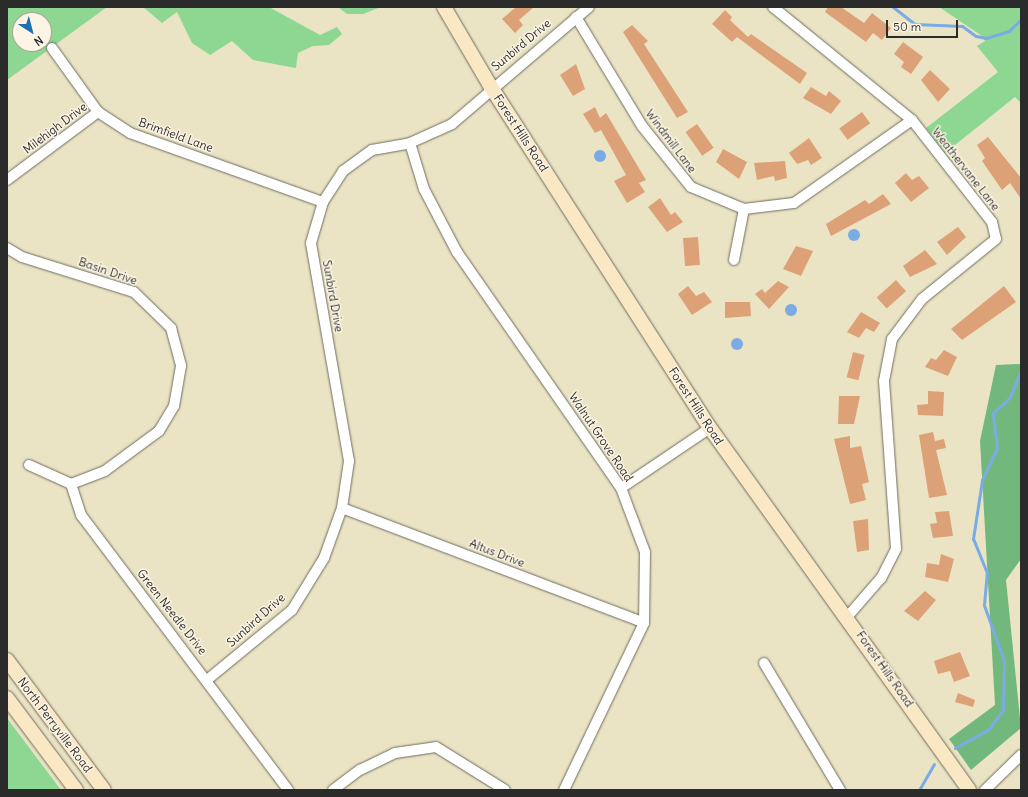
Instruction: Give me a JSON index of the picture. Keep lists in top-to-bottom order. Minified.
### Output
{"streets":{"street":["Sunbird Drive","Milehigh Drive","Forest Hills Road","Brimfield Lane","Windmill Lane","Weathervane Lane","Basin Drive","Walnut Grove Road","Altus Drive","Green Needle Drive","North Perryville Road"]},"crossings":[["Sunbird Drive","Forest Hills Road"],["Sunbird Drive","Brimfield Lane"],["Sunbird Drive","Windmill Lane"],["Sunbird Drive","Walnut Grove Road"],["Sunbird Drive","Altus Drive"],["Sunbird Drive","Green Needle Drive"],["Milehigh Drive","Brimfield Lane"],["Forest Hills Road","Weathervane Lane"],["Windmill Lane","Weathervane Lane"],["Basin Drive","Green Needle Drive"],["Walnut Grove Road","Altus Drive"]],"scale_bar":"50 m","north":"bottom right"}
